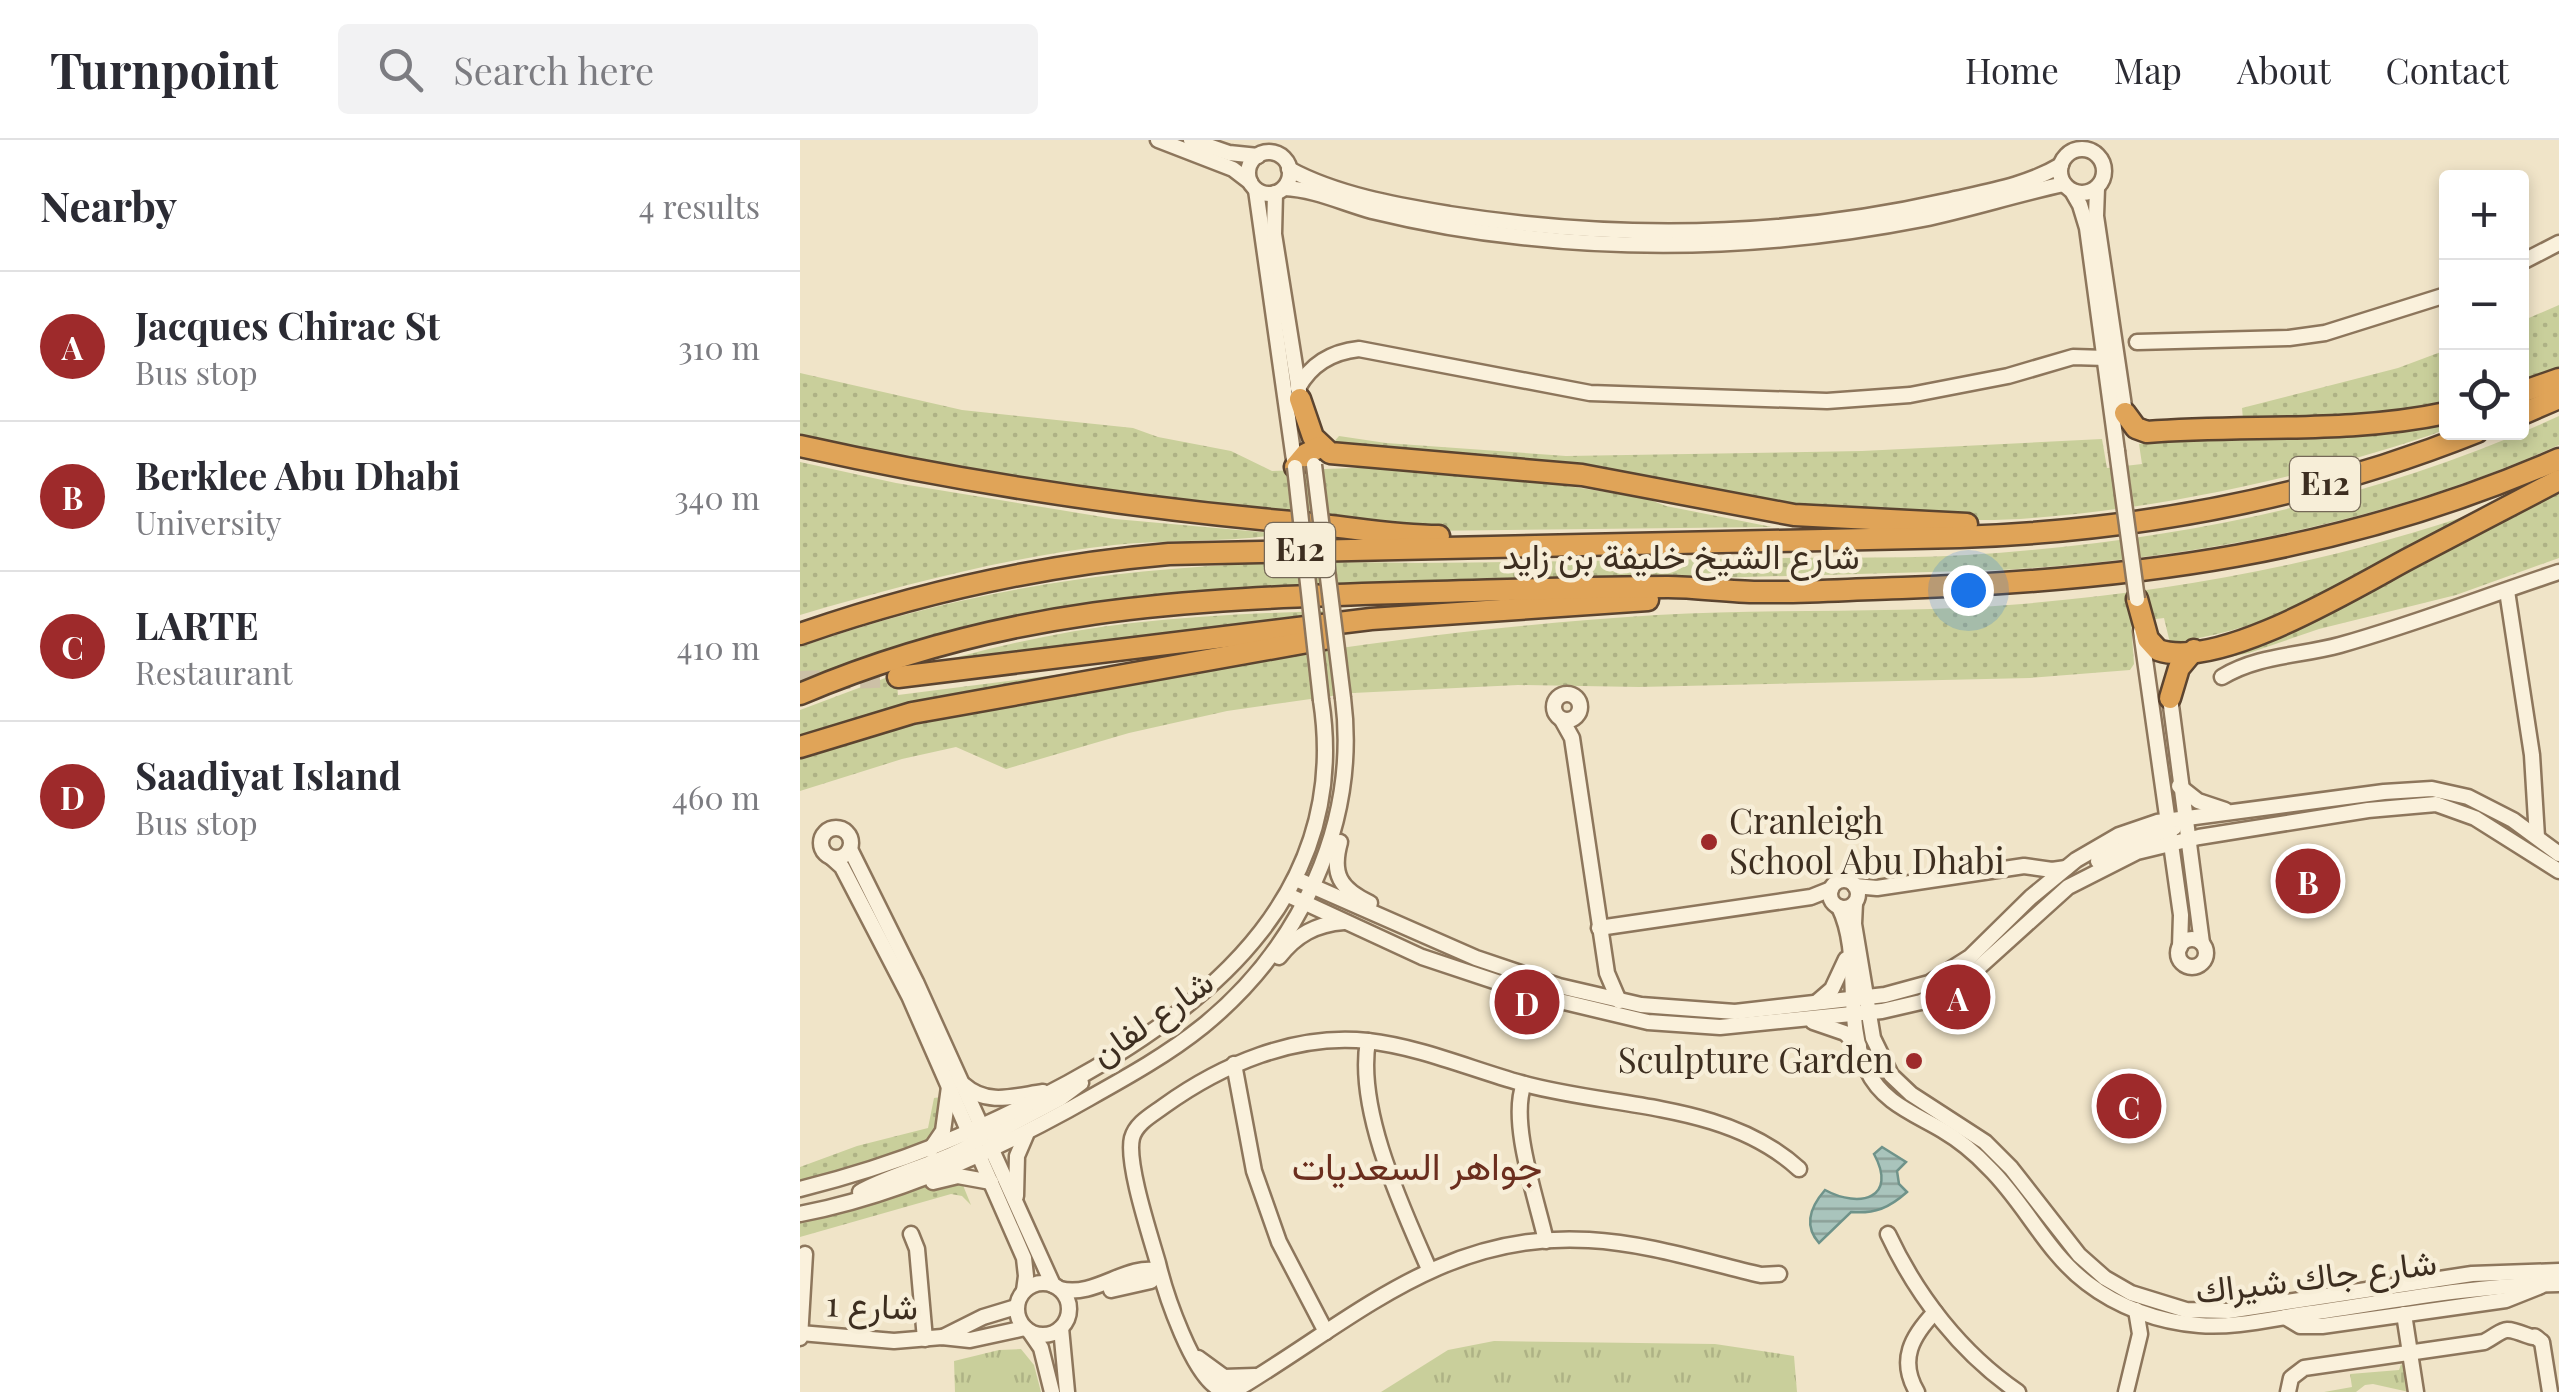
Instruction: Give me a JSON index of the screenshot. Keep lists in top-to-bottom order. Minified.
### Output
{"streets":{"highway":["E12","شارع الشيخ خليفة بن زايد"],"street":["شارع لفان","شارع جاك شيراك","شارع 1"]},"districts":["جواهر السعديات"],"places":["Cranleigh School Abu Dhabi","Sculpture Garden"],"page":{"header":"Turnpoint","search":"Search here","nav":["Home","Map","About","Contact"],"heading":["Nearby","4 results"],"map_buttons":["+","−"],"list":[{"mark":"A","name":"Jacques Chirac St","note":"Bus stop","value":"310 m"},{"mark":"B","name":"Berklee Abu Dhabi","note":"University","value":"340 m"},{"mark":"C","name":"LARTE","note":"Restaurant","value":"410 m"},{"mark":"D","name":"Saadiyat Island","note":"Bus stop","value":"460 m"}],"pins":["B","A","D","C"]}}
